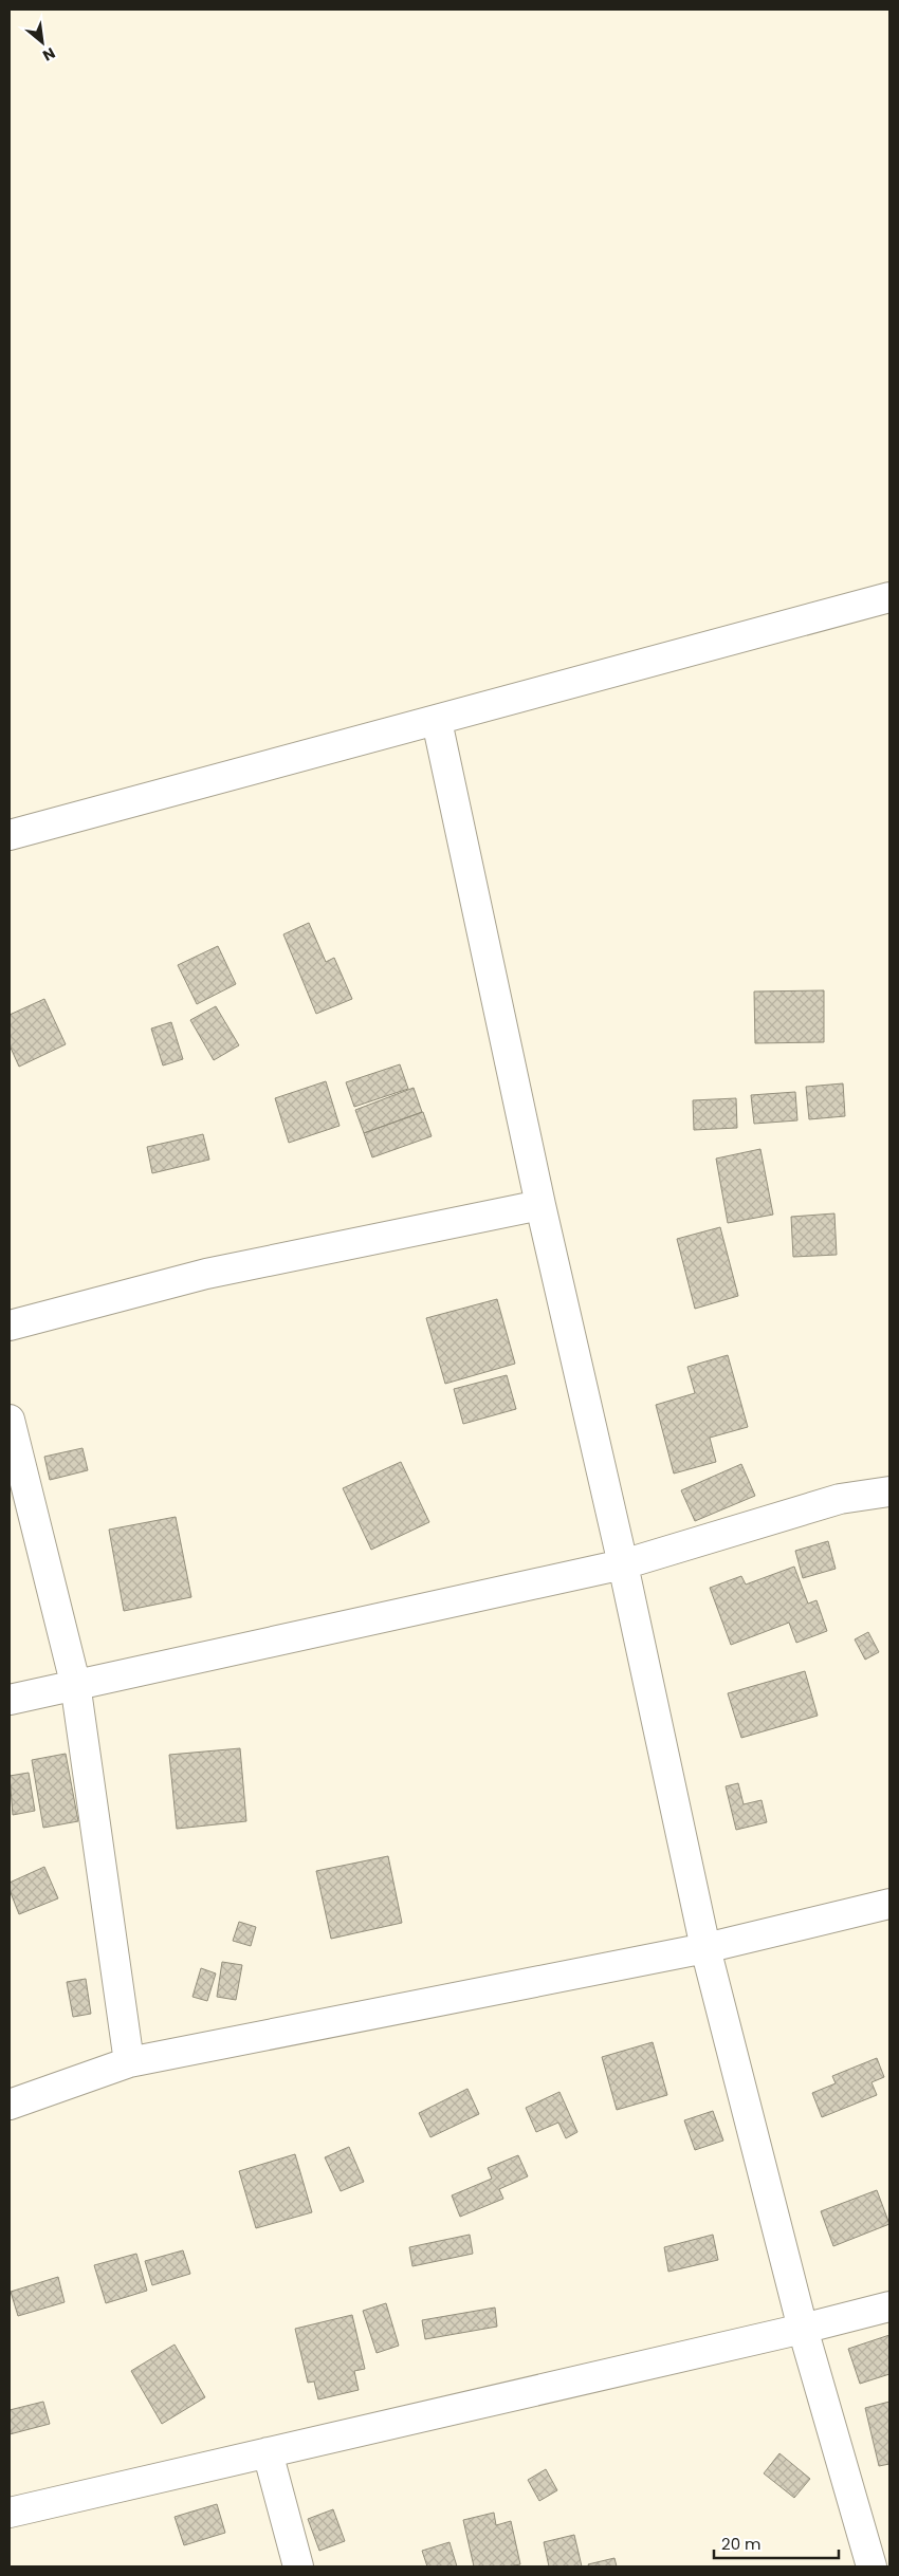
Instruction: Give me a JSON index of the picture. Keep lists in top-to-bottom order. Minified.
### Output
{"scale_bar":"20 m","north":"bottom right"}
